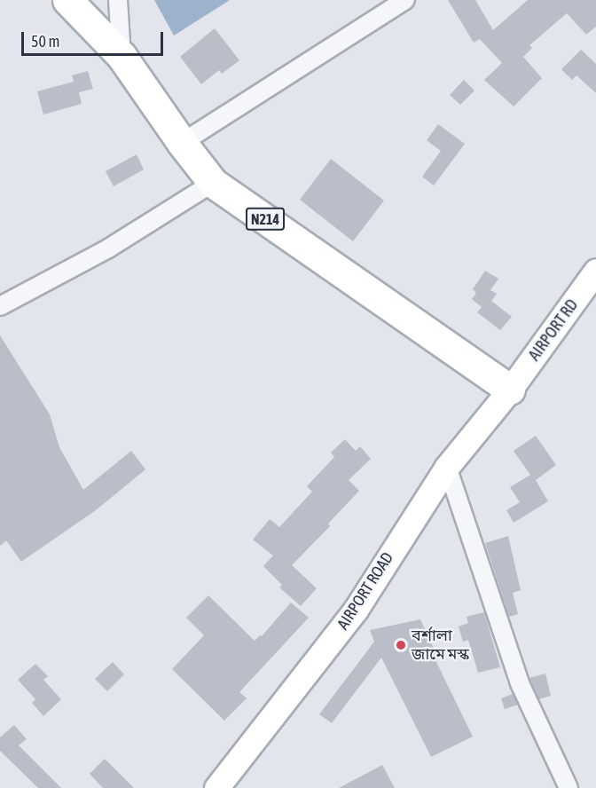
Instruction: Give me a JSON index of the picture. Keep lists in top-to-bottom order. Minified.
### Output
{"streets":{"highway":["N214"],"main road":["AIRPORT RD","AIRPORT ROAD"]},"crossings":[["N214","AIRPORT RD"],["N214","AIRPORT ROAD"],["AIRPORT RD","AIRPORT ROAD"]],"places":["বর্শালা জামে মস্ক"],"scale_bar":"50 m"}
